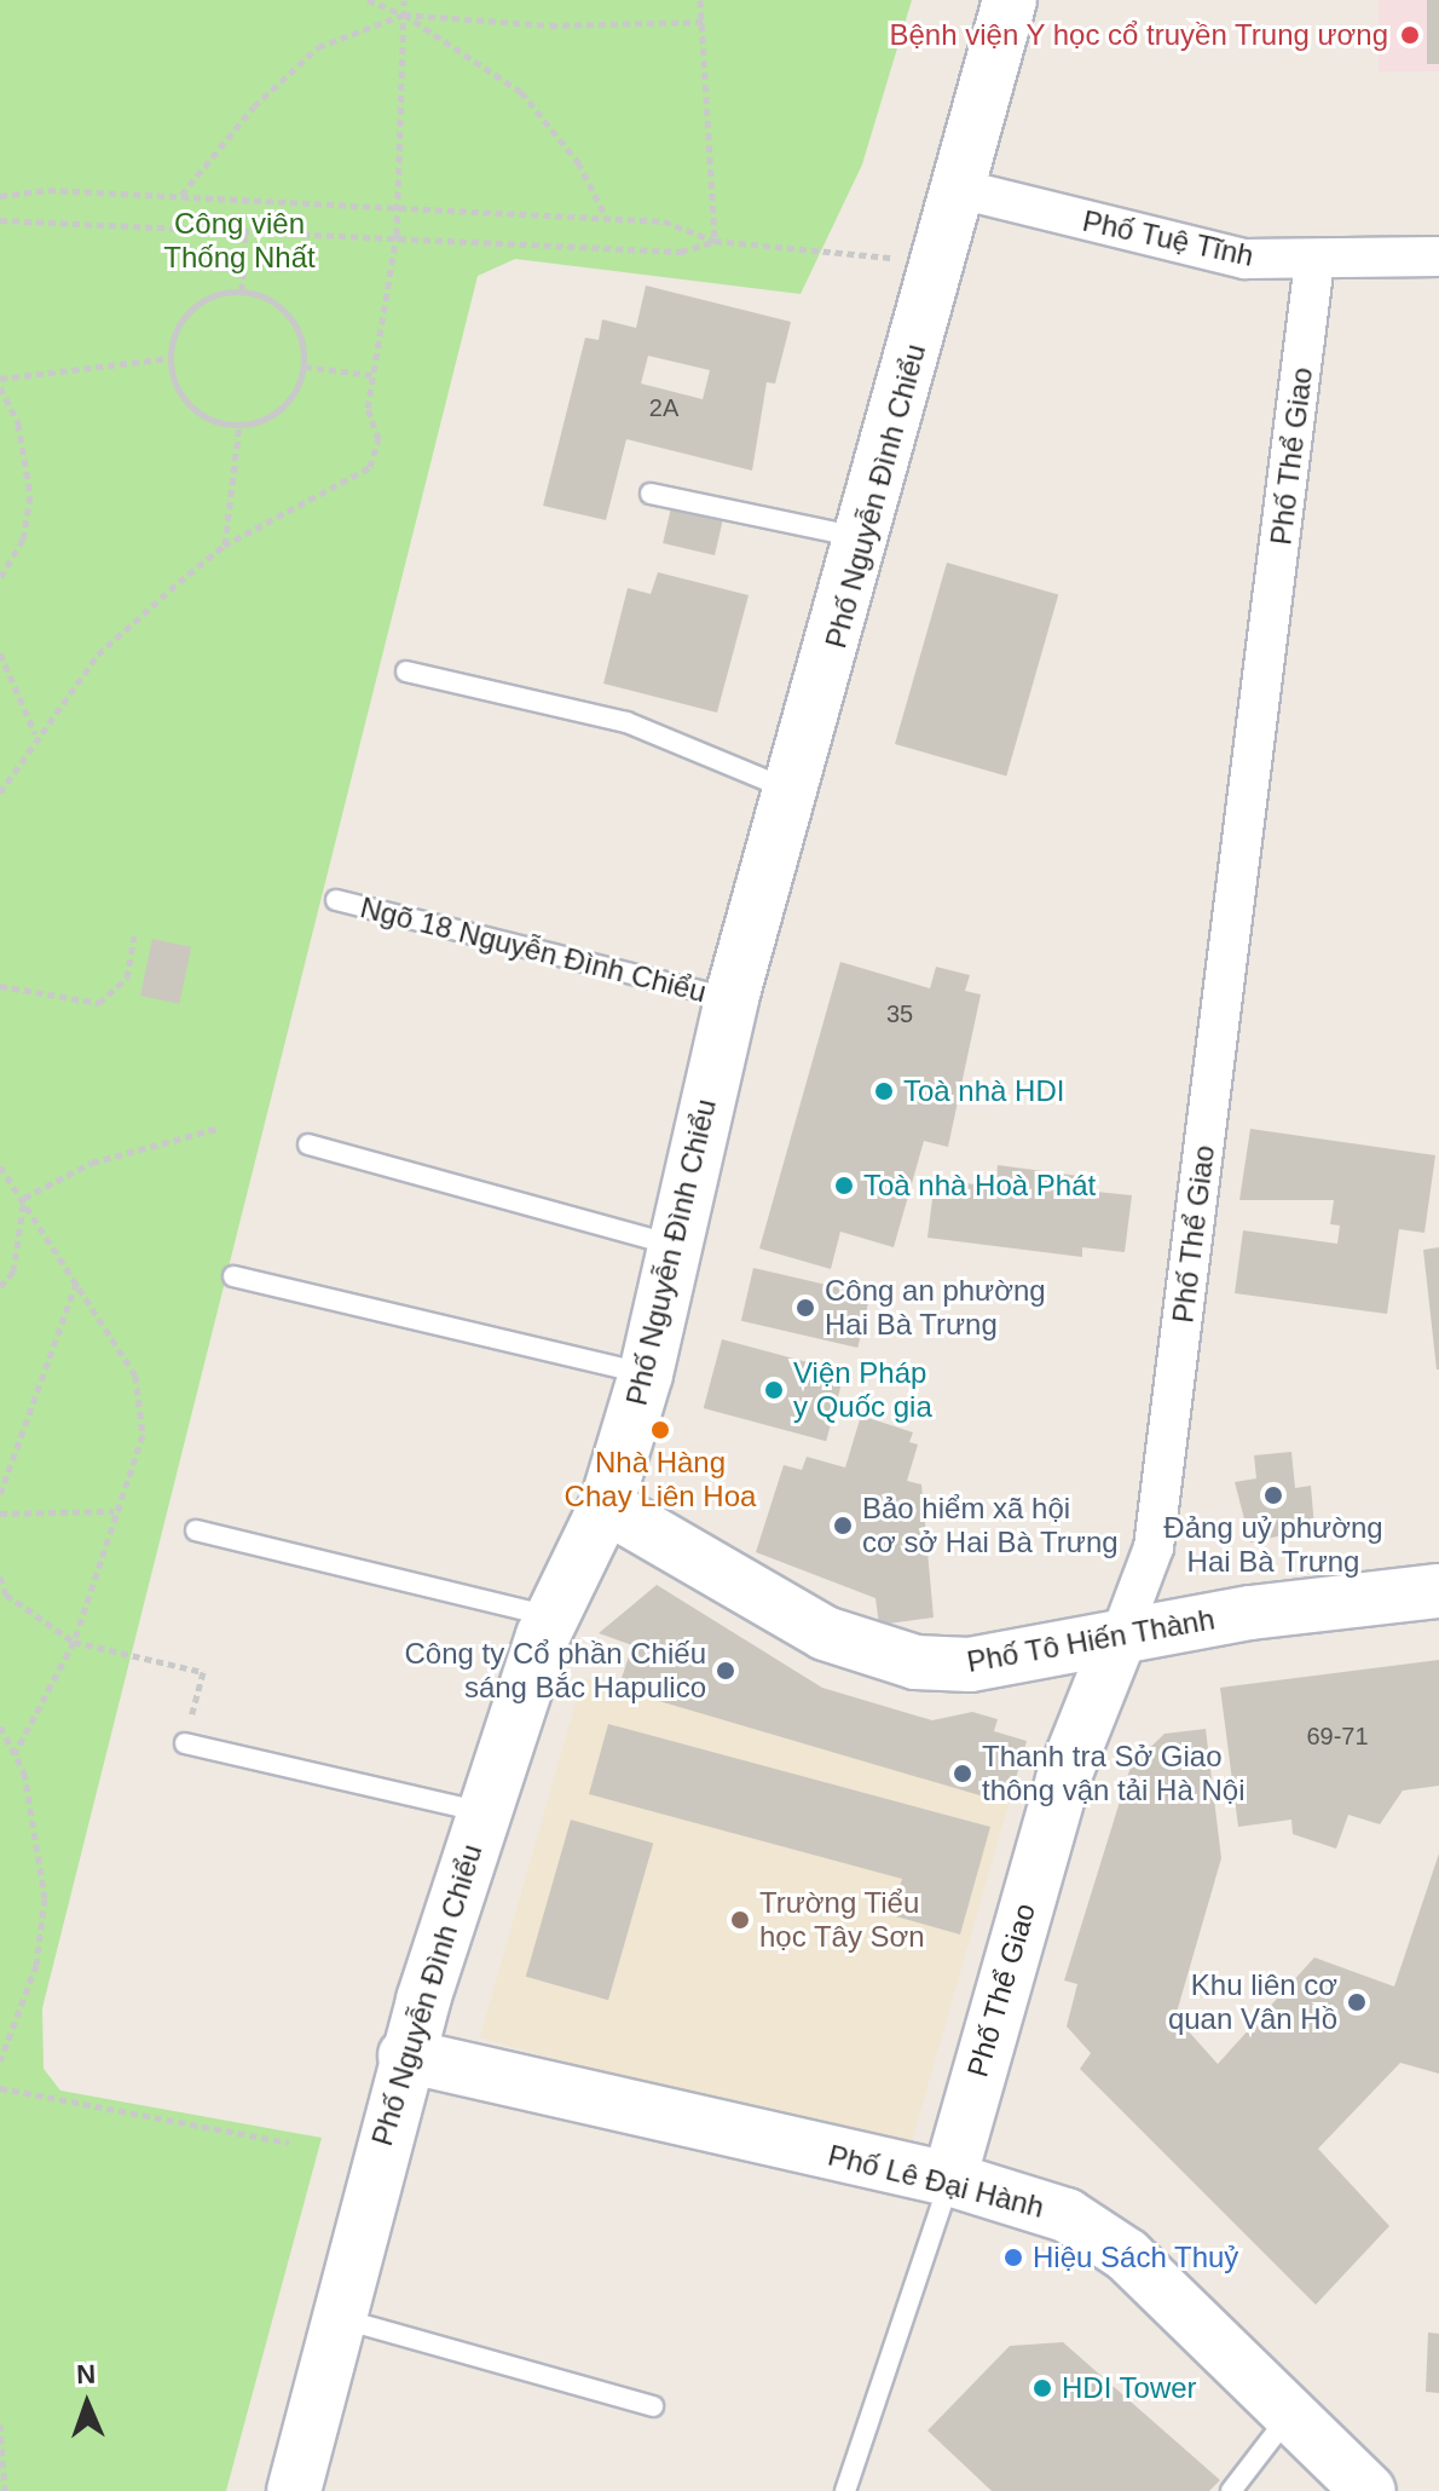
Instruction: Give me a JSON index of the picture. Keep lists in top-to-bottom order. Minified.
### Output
{"streets":{"street":["Phố Tuệ Tĩnh","Phố Thể Giao","Phố Nguyễn Đình Chiểu","Phố Tô Hiến Thành","Phố Lê Đại Hành"],"lane":["Ngõ 18 Nguyễn Đình Chiểu"]},"crossings":[["Phố Tuệ Tĩnh","Phố Thể Giao"],["Phố Tuệ Tĩnh","Phố Nguyễn Đình Chiểu"],["Phố Thể Giao","Phố Tô Hiến Thành"],["Phố Thể Giao","Phố Lê Đại Hành"],["Phố Nguyễn Đình Chiểu","Ngõ 18 Nguyễn Đình Chiểu"],["Phố Nguyễn Đình Chiểu","Phố Tô Hiến Thành"],["Phố Nguyễn Đình Chiểu","Phố Lê Đại Hành"]],"parks":["Công viên Thống Nhất"],"places":["Bệnh viện Y học cổ truyền Trung ương","Toà nhà HDI","Toà nhà Hoà Phát","Công an phường Hai Bà Trưng","Viện Pháp y Quốc gia","Nhà Hàng Chay Liên Hoa","Đảng uỷ phường Hai Bà Trưng","Bảo hiểm xã hội cơ sở Hai Bà Trưng","Công ty Cổ phần Chiếu sáng Bắc Hapulico","Thanh tra Sở Giao thông vận tải Hà Nội","Trường Tiểu học Tây Sơn","Khu liên cơ quan Vân Hồ","Hiệu Sách Thuỷ","HDI Tower"],"house_numbers":["2A","35","69-71"],"north":"top"}
